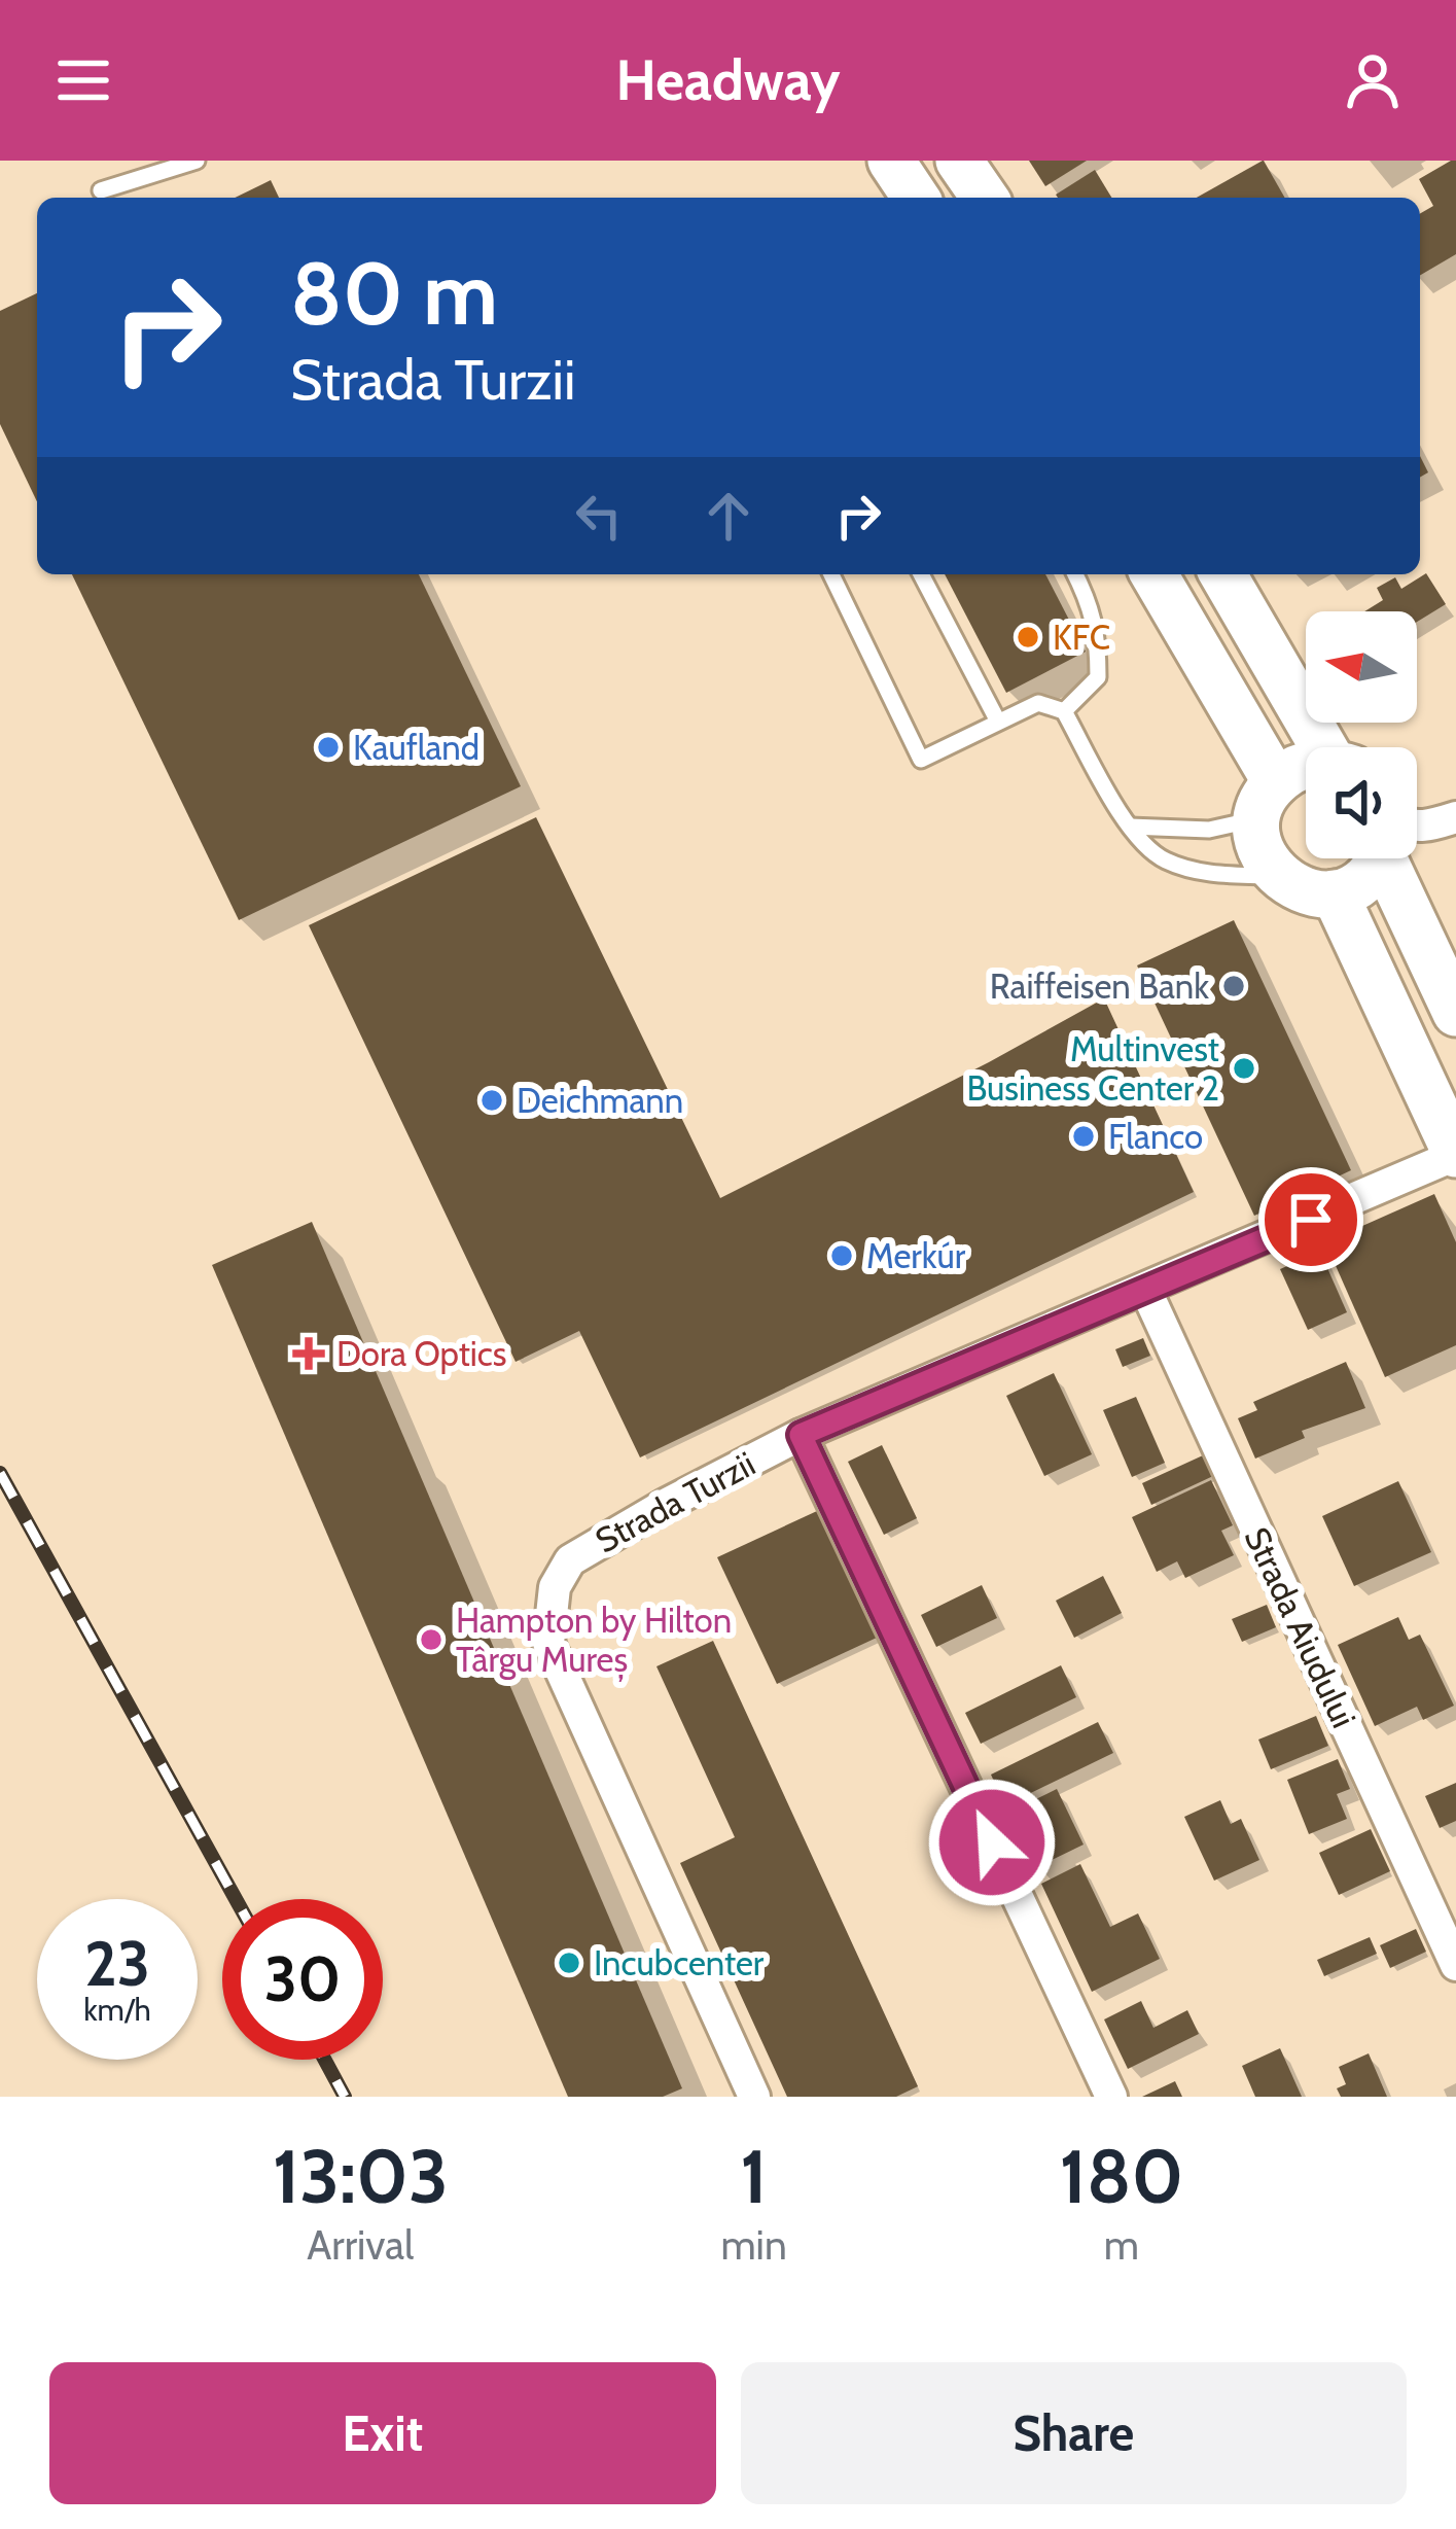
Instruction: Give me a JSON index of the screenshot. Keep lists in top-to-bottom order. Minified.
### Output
{"streets":{"street":["Strada Turzii","Strada Aiudului"]},"crossings":[["Strada Turzii","Strada Aiudului"]],"places":{"other":["KFC","Kaufland","Raiffeisen Bank","Multinvest Business Center 2","Deichmann","Flanco","Merkúr","Hampton by Hilton Târgu Mureș","Incubcenter"],"health":["Dora Optics"]},"north":"left","page":{"header":"Headway","turn":["80 m","Strada Turzii"],"speed":"23 km/h","limit":"30","eta":["13:03","Arrival","1","min","180","m"],"buttons":["Exit","Share"]}}
